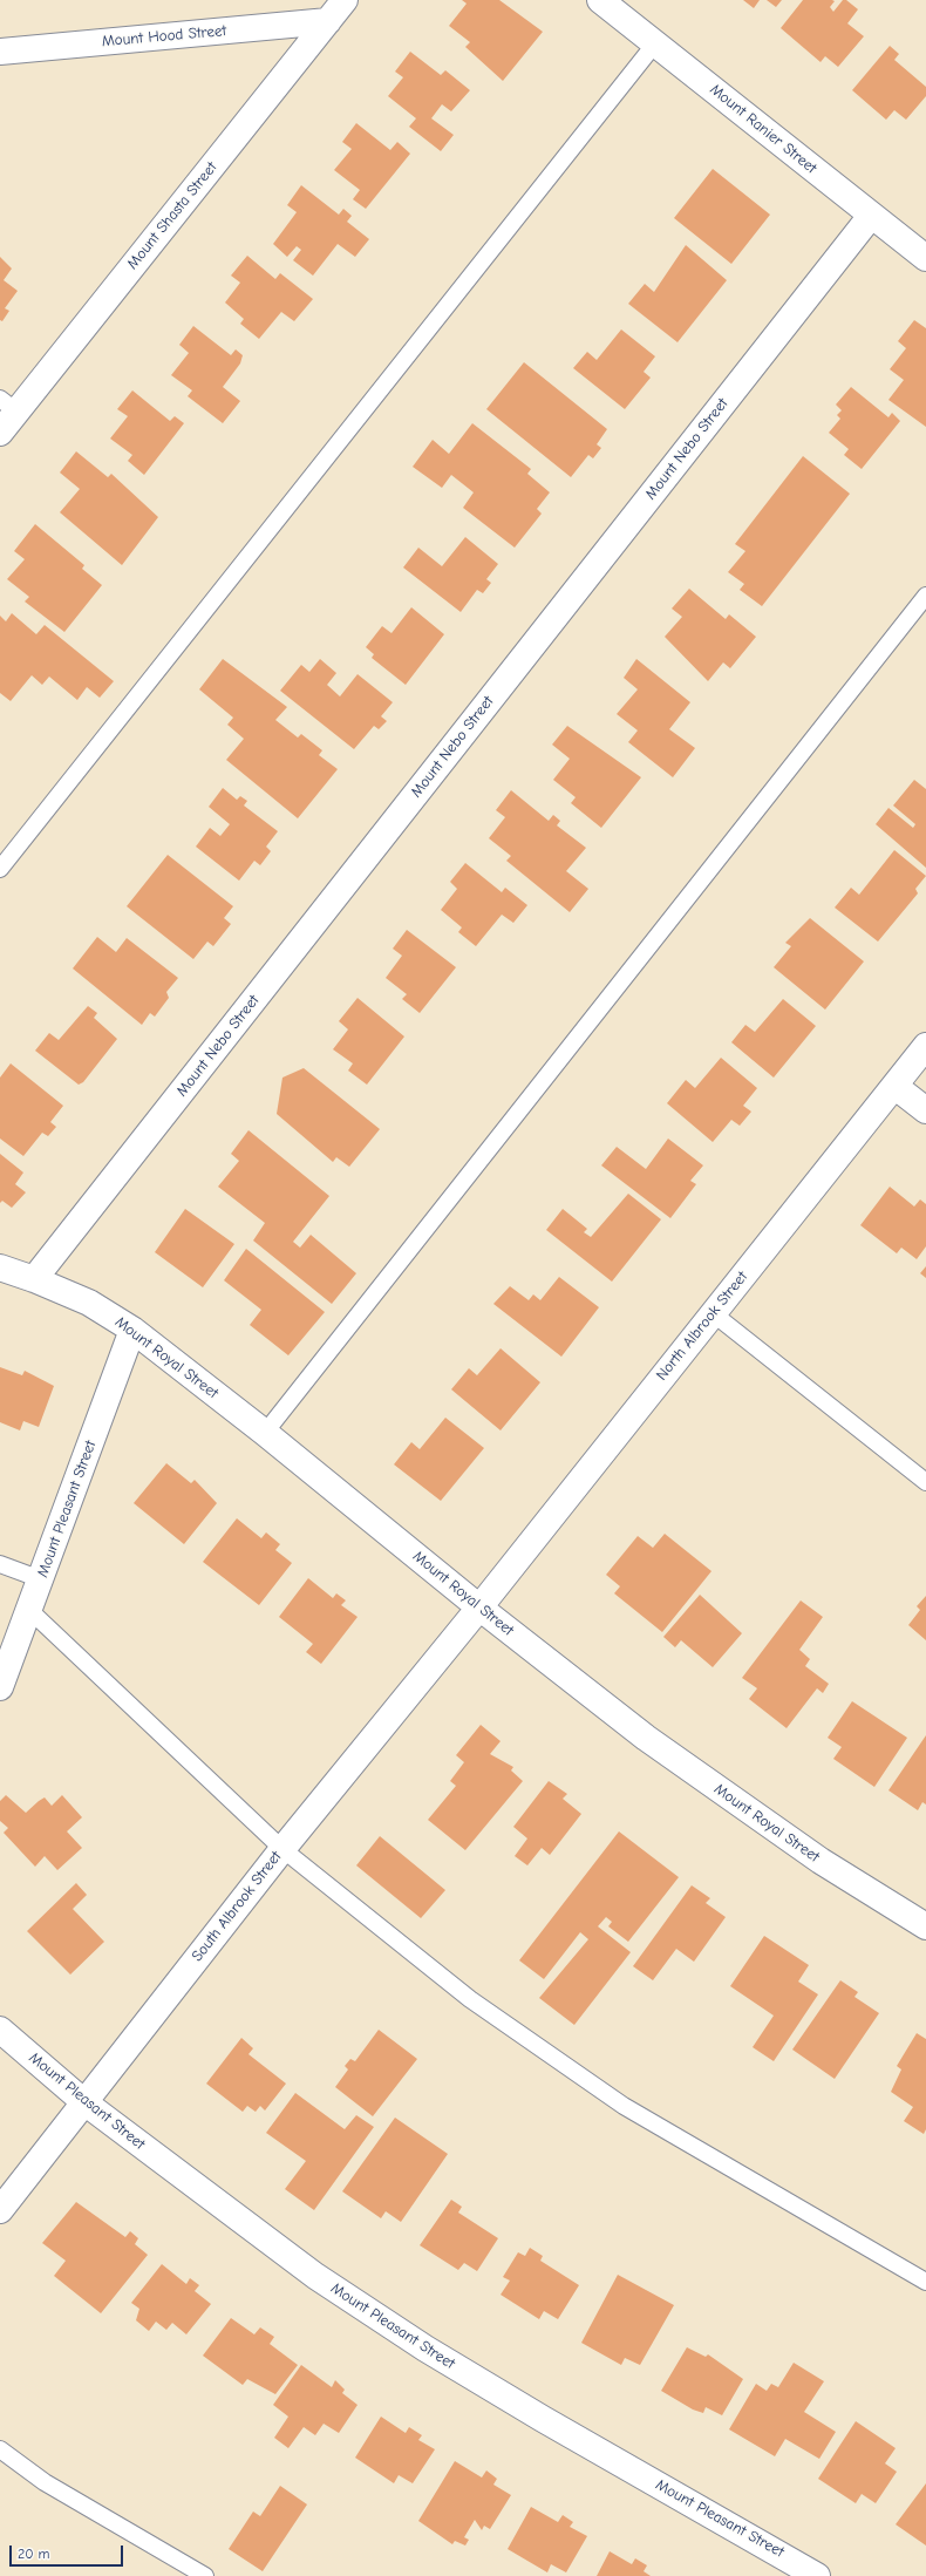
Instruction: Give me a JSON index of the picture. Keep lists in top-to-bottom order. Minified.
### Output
{"streets":{"street":["Mount Hood Street","Mount Ranier Street","Mount Shasta Street","Mount Nebo Street","North Albrook Street","Mount Royal Street","Mount Pleasant Street","South Albrook Street"]},"crossings":[["Mount Hood Street","Mount Shasta Street"],["Mount Ranier Street","Mount Nebo Street"],["Mount Nebo Street","Mount Royal Street"],["North Albrook Street","Mount Royal Street"],["North Albrook Street","South Albrook Street"],["Mount Royal Street","Mount Pleasant Street"],["Mount Royal Street","South Albrook Street"],["Mount Pleasant Street","South Albrook Street"]],"scale_bar":"20 m"}
